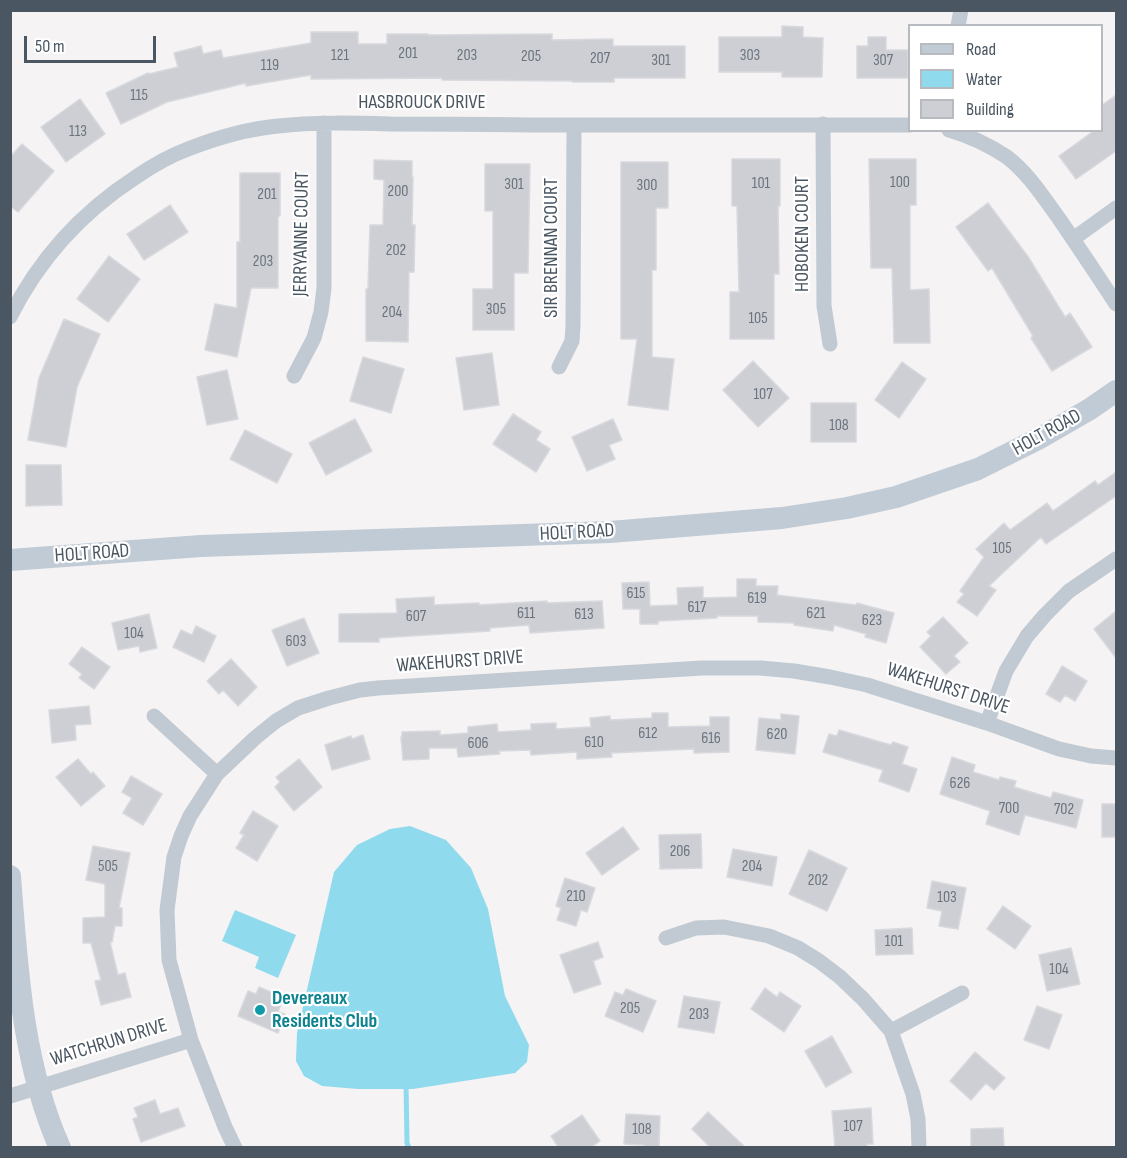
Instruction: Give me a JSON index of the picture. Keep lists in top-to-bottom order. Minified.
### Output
{"streets":{"street":["HASBROUCK DRIVE","JERRYANNE COURT","HOBOKEN COURT","SIR BRENNAN COURT","HOLT ROAD","WAKEHURST DRIVE","WATCHRUN DRIVE"]},"crossings":[["HASBROUCK DRIVE","JERRYANNE COURT"],["HASBROUCK DRIVE","HOBOKEN COURT"],["HASBROUCK DRIVE","SIR BRENNAN COURT"],["WAKEHURST DRIVE","WATCHRUN DRIVE"]],"places":["Devereaux Residents Club"],"house_numbers":["201","121","203","303","205","207","301","307","119","115","113","100","101","301","300","200","201","202","203","305","204","105","107","108","105","615","619","617","611","621","613","607","623","104","603","612","620","616","610","606","626","700","702","206","505","204","202","210","103","101","104","205","203","107","108"],"legend":["Road","Water","Building"],"scale_bar":"50 m"}
